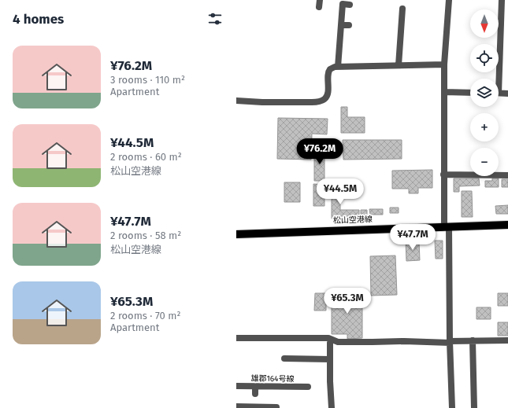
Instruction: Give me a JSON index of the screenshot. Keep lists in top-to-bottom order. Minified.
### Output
{"streets":{"main road":["松山空港線"],"street":["雄郡164号線"]},"north":"bottom","page":{"heading":"4 homes","map_buttons":["+","−"],"list":[{"name":"¥76.2M","note":"3 rooms · 110 m² · Apartment"},{"name":"¥44.5M","note":"2 rooms · 60 m² · 松山空港線"},{"name":"¥47.7M","note":"2 rooms · 58 m² · 松山空港線"},{"name":"¥65.3M","note":"2 rooms · 70 m² · Apartment"}],"price":["¥76.2M","¥44.5M","¥47.7M","¥65.3M"]}}
